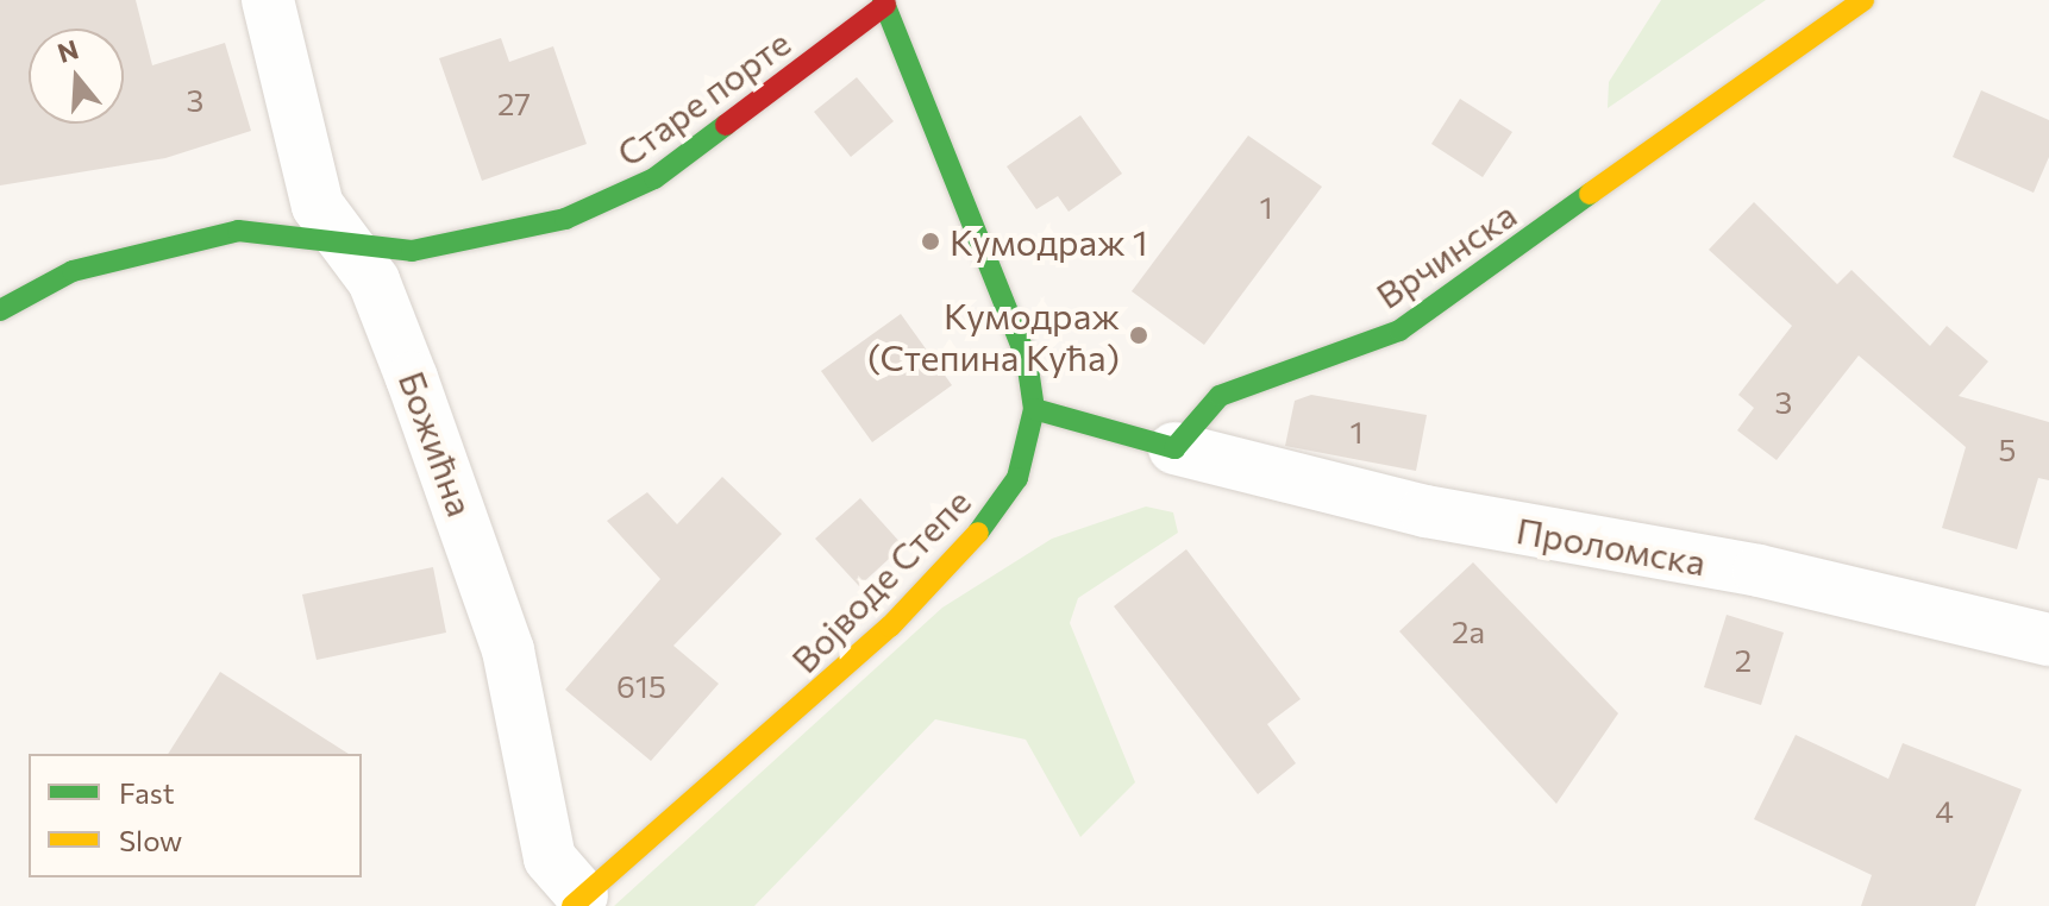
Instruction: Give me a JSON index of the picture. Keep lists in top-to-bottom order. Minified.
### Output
{"streets":{"street":["Старе порте","Врчинска","Божићна","Проломска","Војводе Степе"]},"crossings":[["Старе порте","Божићна"],["Старе порте","Војводе Степе"],["Врчинска","Проломска"],["Божићна","Војводе Степе"]],"places":["Кумодраж 1","Кумодраж (Степина Кућа)"],"house_numbers":["3","27","1","3","1","5","2a","2","615","4"],"legend":["Fast","Slow"],"north":"top"}
